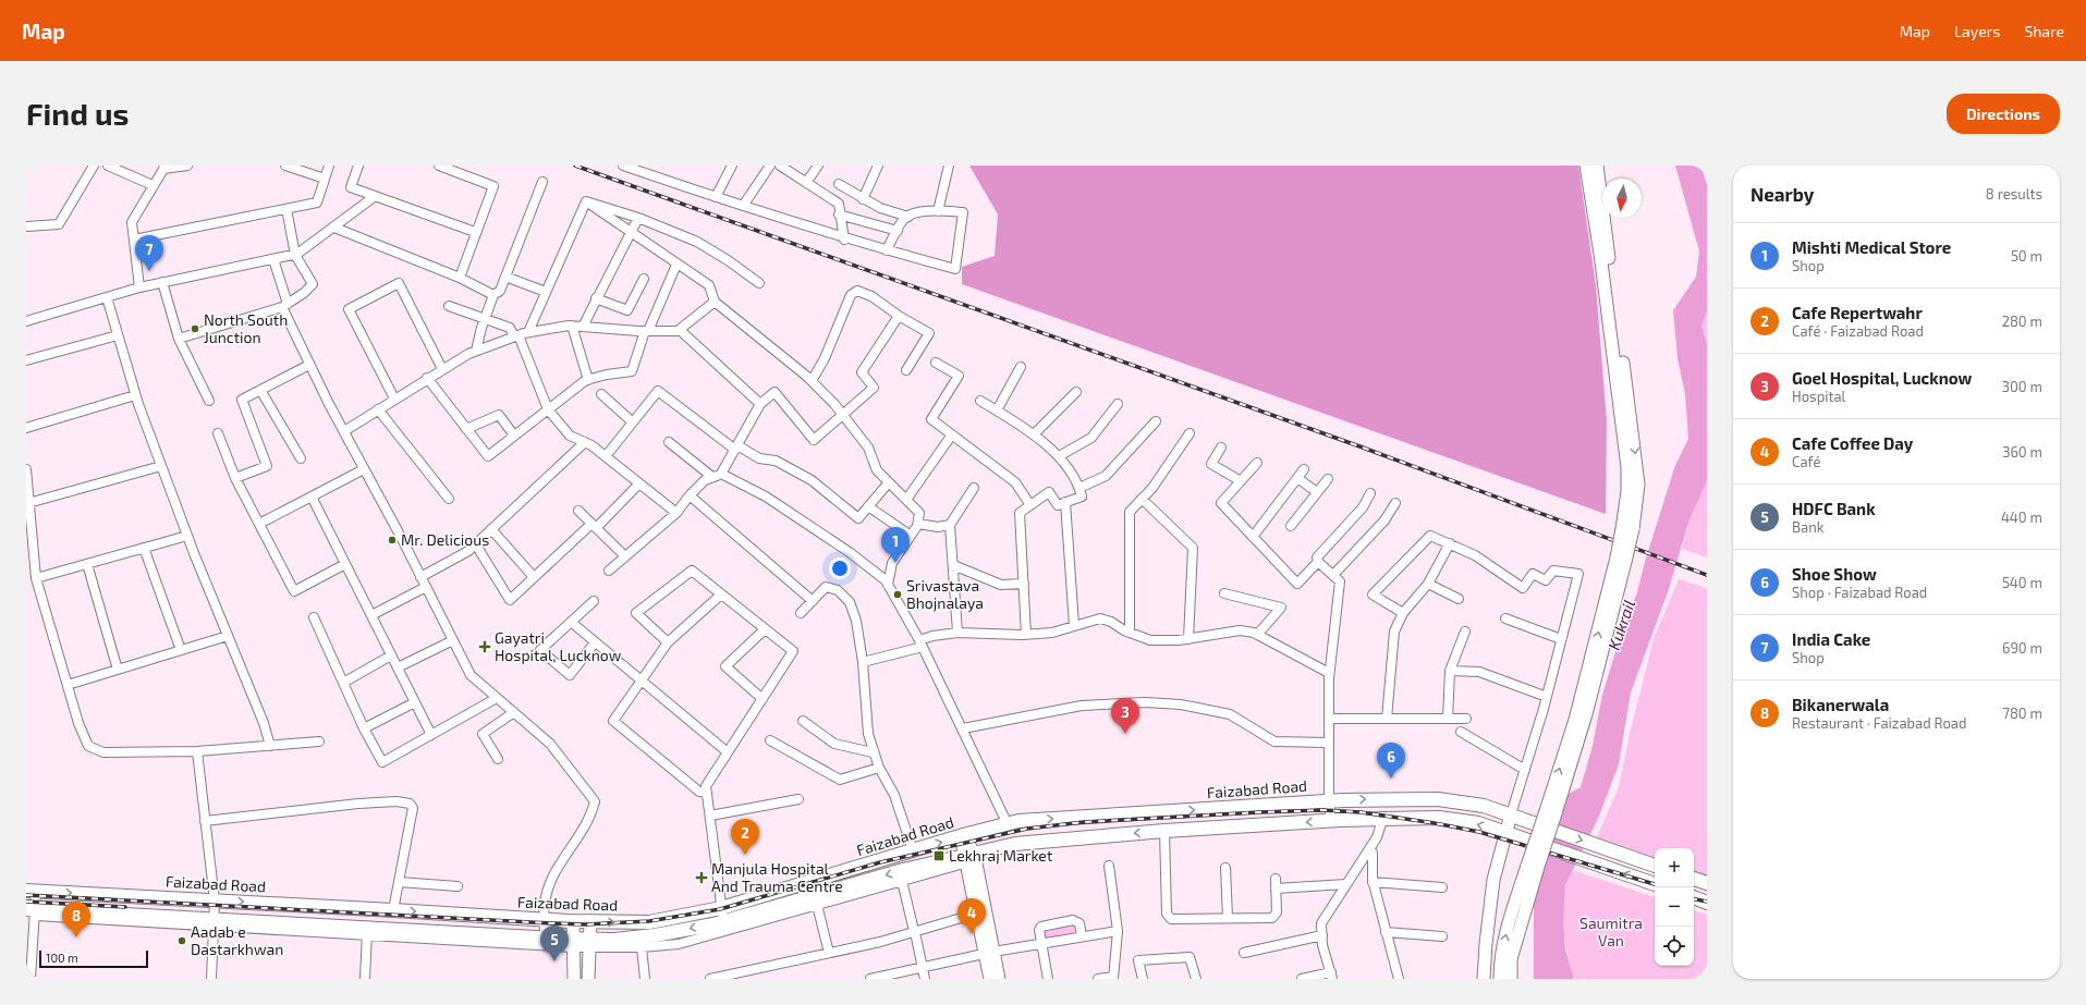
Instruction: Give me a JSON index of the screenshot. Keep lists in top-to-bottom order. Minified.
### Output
{"streets":{"main road":["Faizabad Road"]},"water":["Kukrail"],"parks":["Saumitra Van"],"places":{"other":["North South Junction","Mr. Delicious","Srivastava Bhojnalaya","Aadab e Dastarkhwan"],"health":["Gayatri Hospital, Lucknow","Manjula Hospital And Trauma Centre"],"transit":["Lekhraj Market"]},"scale_bar":"100 m","north":"bottom","page":{"header":"Map","nav":["Map","Layers","Share"],"buttons":"Directions","title":"Find us","heading":["Nearby","8 results"],"list":[{"mark":"1","name":"Mishti Medical Store","note":"Shop","value":"50 m"},{"mark":"2","name":"Cafe Repertwahr","note":"Café · Faizabad Road","value":"280 m"},{"mark":"3","name":"Goel Hospital, Lucknow","note":"Hospital","value":"300 m"},{"mark":"4","name":"Cafe Coffee Day","note":"Café","value":"360 m"},{"mark":"5","name":"HDFC Bank","note":"Bank","value":"440 m"},{"mark":"6","name":"Shoe Show","note":"Shop · Faizabad Road","value":"540 m"},{"mark":"7","name":"India Cake","note":"Shop","value":"690 m"},{"mark":"8","name":"Bikanerwala","note":"Restaurant · Faizabad Road","value":"780 m"}],"pins":["7","1","3","6","2","4","8","5"],"map_buttons":["+","−"],"scale":"100 m"}}
